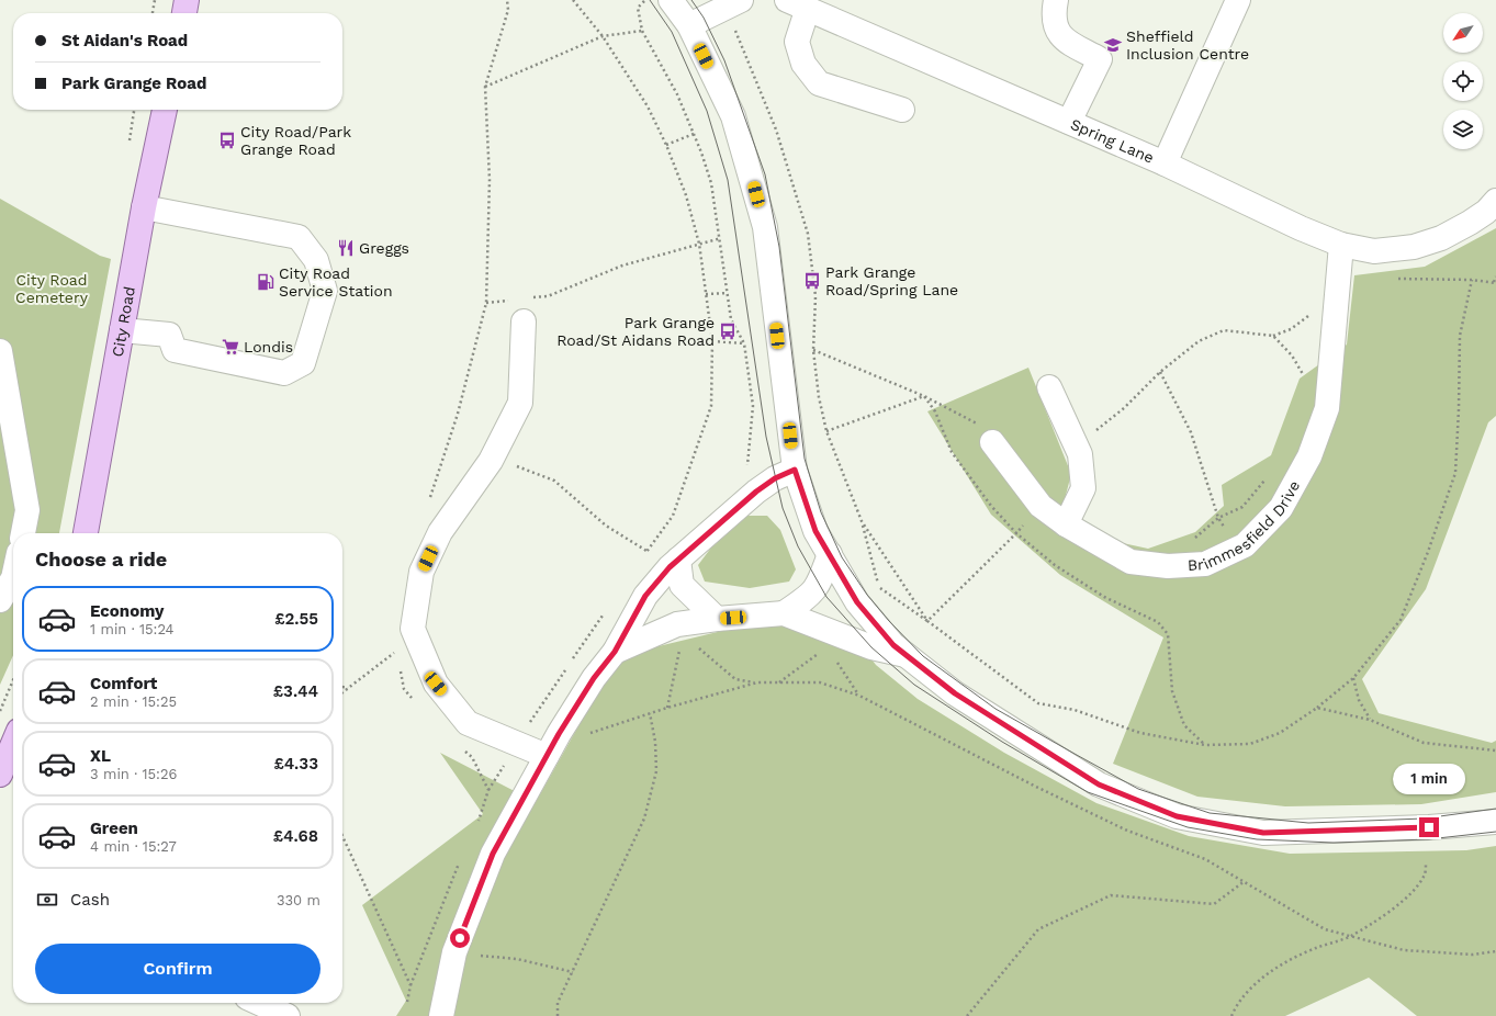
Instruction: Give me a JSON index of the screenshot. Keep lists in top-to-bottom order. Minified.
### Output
{"streets":{"main road":["City Road"],"street":["Spring Lane","Brimmesfield Drive"]},"crossings":[["Spring Lane","Brimmesfield Drive"]],"parks":["City Road Cemetery"],"places":{"school or university":["Sheffield Inclusion Centre"],"bus stop":["City Road/Park Grange Road","Park Grange Road/Spring Lane","Park Grange Road/St Aidans Road"],"restaurant":["Greggs"],"fuel station":["City Road Service Station"],"supermarket":["Londis"]},"north":"bottom left","page":{"banner":["St Aidan's Road","Park Grange Road"],"heading":"Choose a ride","list":[{"name":"Economy","note":"1 min · 15:24","value":"£2.55"},{"name":"Comfort","note":"2 min · 15:25","value":"£3.44"},{"name":"XL","note":"3 min · 15:26","value":"£4.33"},{"name":"Green","note":"4 min · 15:27","value":"£4.68"}],"bubble":"1 min","pay":["Cash","330 m"],"buttons":"Confirm"}}
